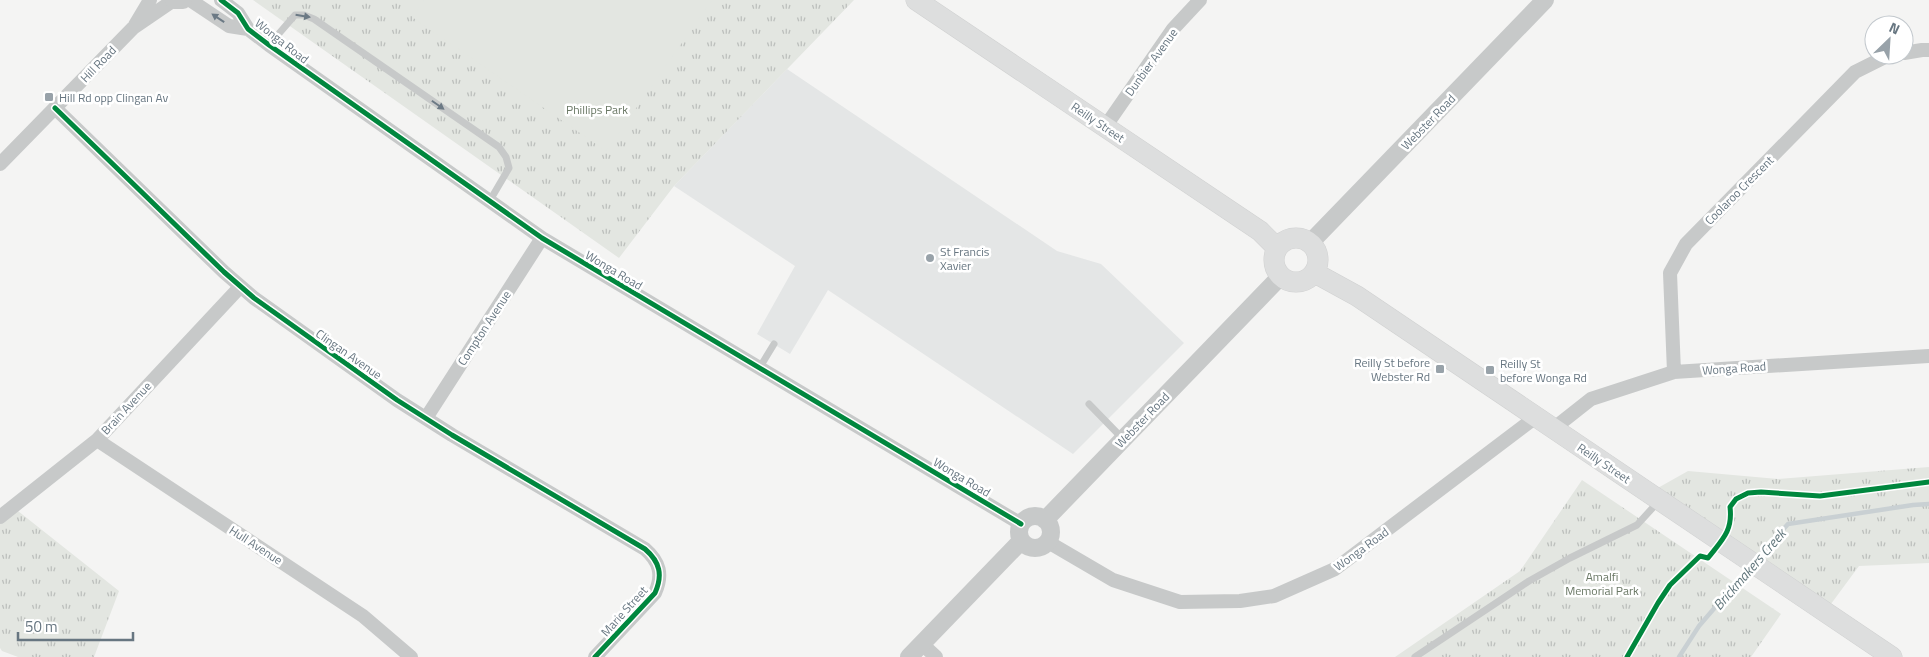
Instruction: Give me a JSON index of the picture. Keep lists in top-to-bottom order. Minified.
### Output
{"streets":{"main road":["Reilly Street"],"street":["Wonga Road","Dunbier Avenue","Hill Road","Webster Road","Coolaroo Crescent","Compton Avenue","Clingan Avenue","Brain Avenue","Hull Avenue","Marie Street"]},"crossings":[["Wonga Road","Reilly Street"],["Wonga Road","Webster Road"],["Wonga Road","Coolaroo Crescent"],["Wonga Road","Compton Avenue"],["Dunbier Avenue","Reilly Street"],["Hill Road","Clingan Avenue"],["Reilly Street","Webster Road"],["Compton Avenue","Clingan Avenue"],["Clingan Avenue","Brain Avenue"],["Clingan Avenue","Marie Street"],["Brain Avenue","Hull Avenue"]],"water":["Brickmakers Creek"],"parks":["Phillips Park","Amalfi Memorial Park"],"places":{"transit":["Hill Rd opp Clingan Av","Reilly St before Webster Rd","Reilly St before Wonga Rd"],"other":["St Francis Xavier"]},"scale_bar":"50 m","north":"top right"}
